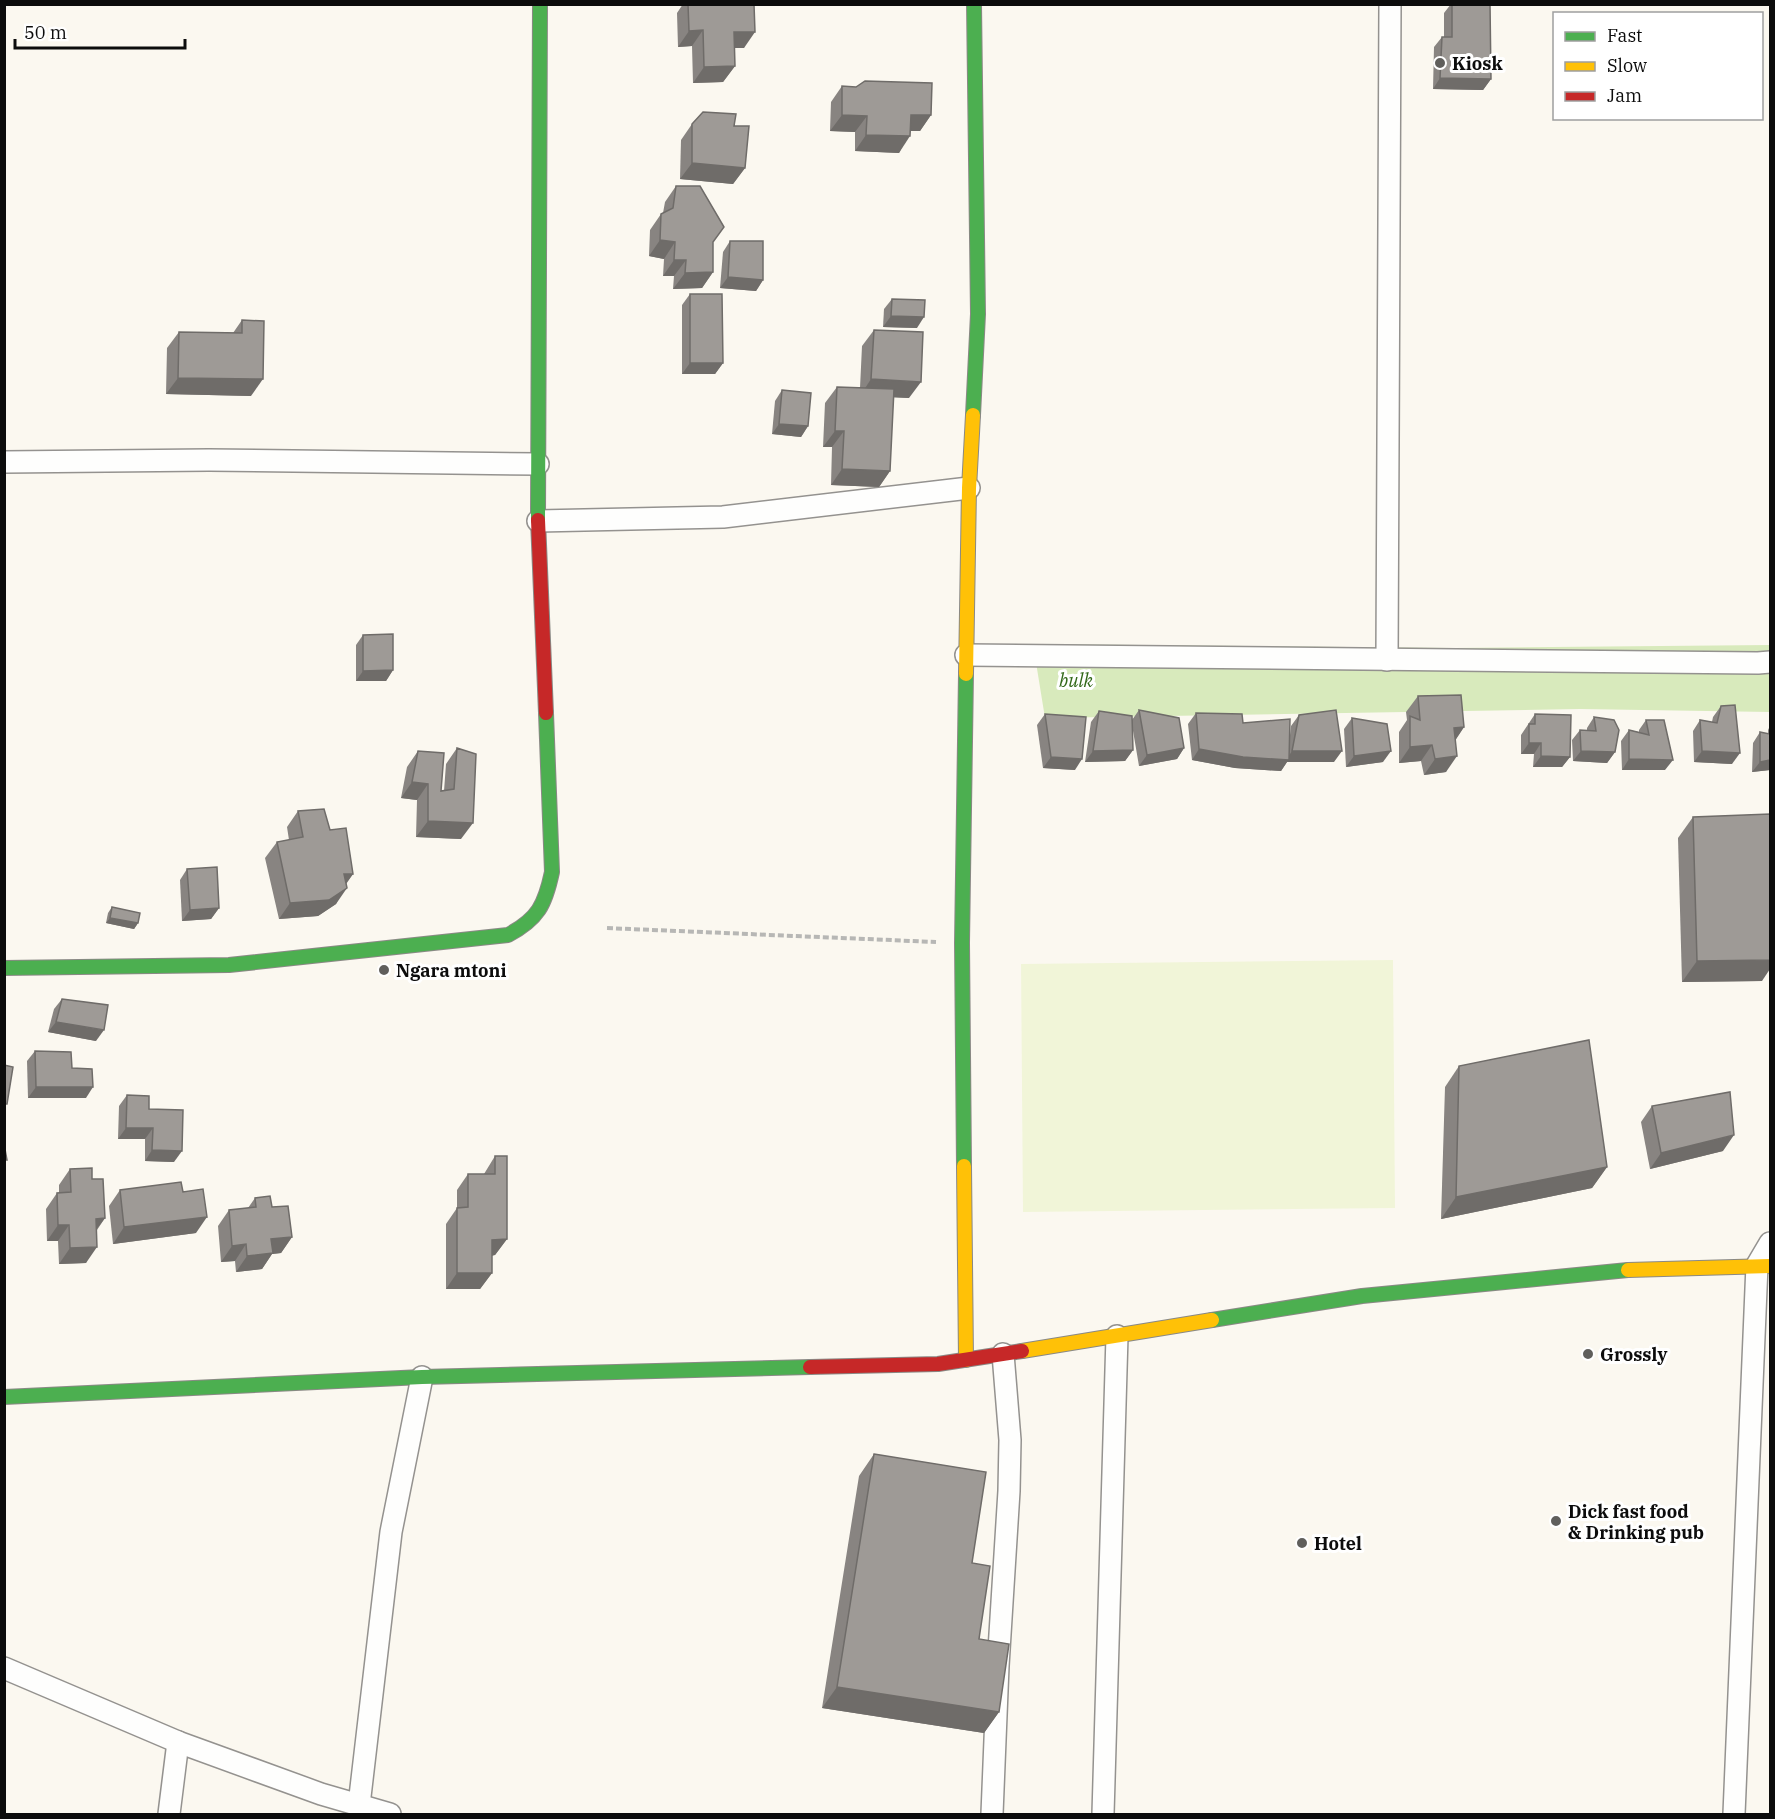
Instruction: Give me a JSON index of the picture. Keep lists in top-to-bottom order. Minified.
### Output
{"parks":["bulk"],"places":["Kiosk","Ngara mtoni","Grossly","Dick fast food & Drinking pub","Hotel"],"legend":["Fast","Slow","Jam"],"scale_bar":"50 m"}
